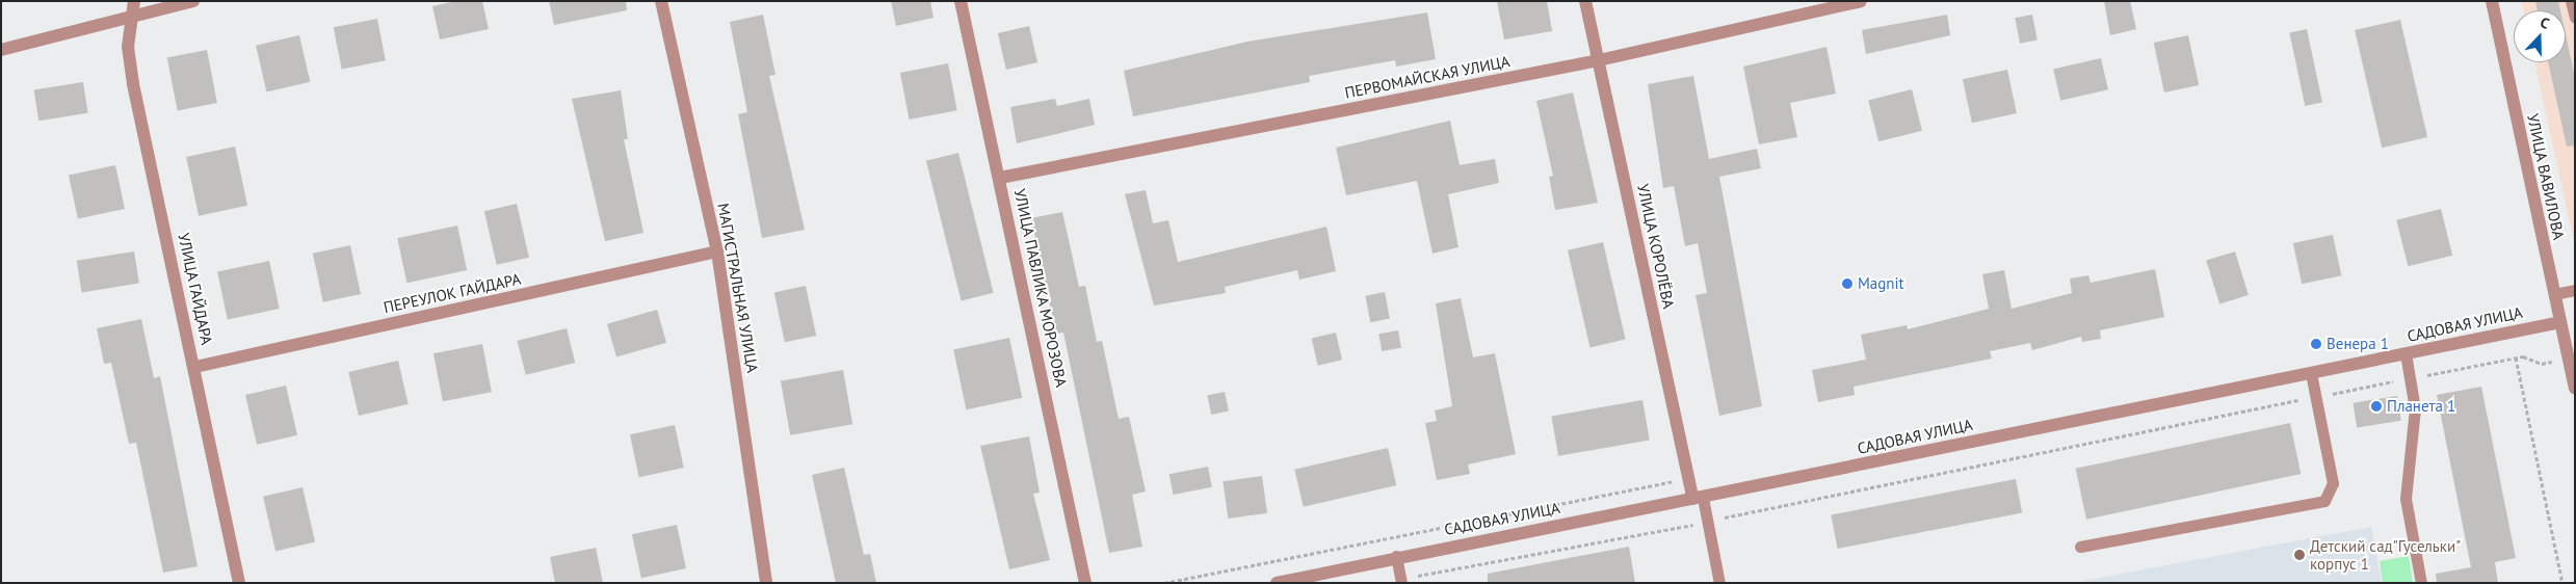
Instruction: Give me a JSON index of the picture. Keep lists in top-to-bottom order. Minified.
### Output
{"streets":{"street":["ПЕРВОМАЙСКАЯ УЛИЦА","УЛИЦА ВАВИЛОВА","УЛИЦА КОРОЛЁВА","МАГИСТРАЛЬНАЯ УЛИЦА","УЛИЦА ПАВЛИКА МОРОЗОВА","УЛИЦА ГАЙДАРА","ПЕРЕУЛОК ГАЙДАРА","САДОВАЯ УЛИЦА"]},"crossings":[["ПЕРВОМАЙСКАЯ УЛИЦА","УЛИЦА КОРОЛЁВА"],["ПЕРВОМАЙСКАЯ УЛИЦА","УЛИЦА ПАВЛИКА МОРОЗОВА"],["УЛИЦА ВАВИЛОВА","САДОВАЯ УЛИЦА"],["УЛИЦА КОРОЛЁВА","САДОВАЯ УЛИЦА"],["МАГИСТРАЛЬНАЯ УЛИЦА","ПЕРЕУЛОК ГАЙДАРА"],["УЛИЦА ГАЙДАРА","ПЕРЕУЛОК ГАЙДАРА"]],"places":["Magnit","Венера 1","Планета 1","Детский сад\"Гусельки\" корпус 1"],"north":"top"}
